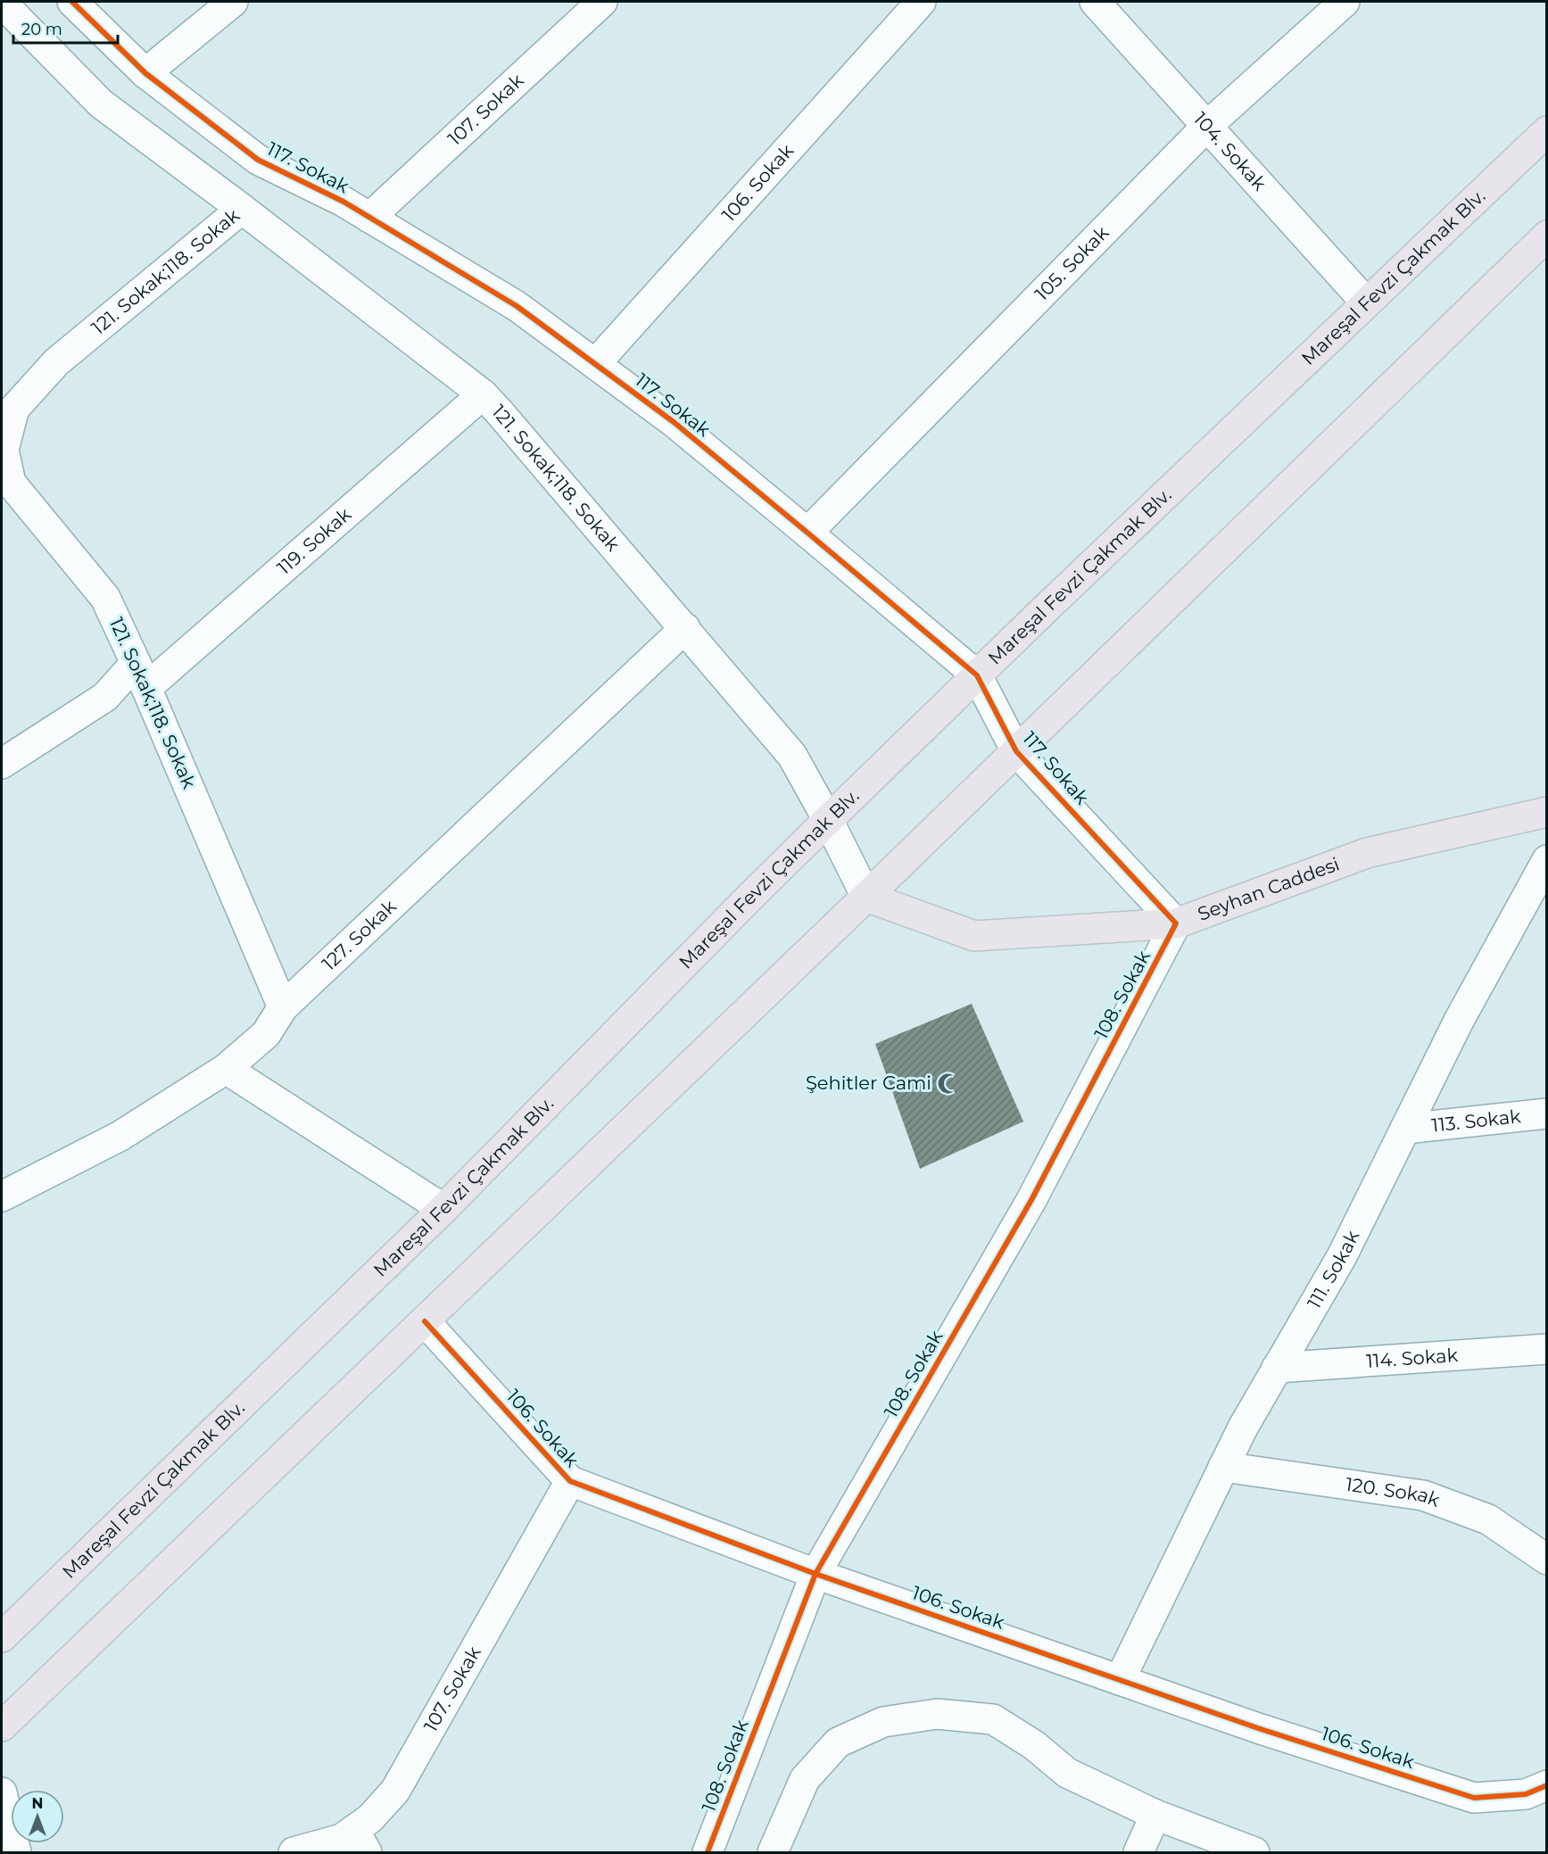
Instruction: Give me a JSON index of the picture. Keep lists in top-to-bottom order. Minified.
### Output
{"streets":{"main road":["Mareşal Fevzi Çakmak Blv.","Seyhan Caddesi"],"street":["107. Sokak","104. Sokak","117. Sokak","106. Sokak","105. Sokak","121. Sokak;118. Sokak","119. Sokak","127. Sokak","108. Sokak","113. Sokak","111. Sokak","114. Sokak","120. Sokak"]},"crossings":[["107. Sokak","117. Sokak"],["107. Sokak","106. Sokak"],["104. Sokak","105. Sokak"],["104. Sokak","Mareşal Fevzi Çakmak Blv."],["117. Sokak","106. Sokak"],["117. Sokak","105. Sokak"],["117. Sokak","Mareşal Fevzi Çakmak Blv."],["117. Sokak","Seyhan Caddesi"],["117. Sokak","108. Sokak"],["106. Sokak","108. Sokak"],["106. Sokak","111. Sokak"],["121. Sokak;118. Sokak","Mareşal Fevzi Çakmak Blv."],["121. Sokak;118. Sokak","119. Sokak"],["121. Sokak;118. Sokak","Seyhan Caddesi"],["121. Sokak;118. Sokak","127. Sokak"],["Seyhan Caddesi","108. Sokak"],["113. Sokak","111. Sokak"],["111. Sokak","114. Sokak"],["111. Sokak","120. Sokak"]],"places":{"mosque":["Şehitler Cami"]},"scale_bar":"20 m","north":"top"}
